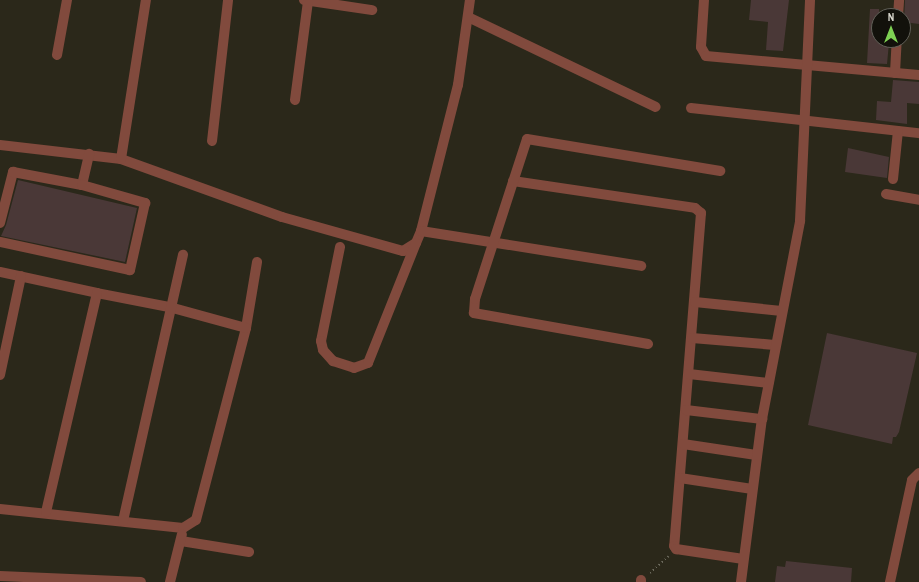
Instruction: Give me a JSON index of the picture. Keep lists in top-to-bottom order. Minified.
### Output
{"north":"top"}
